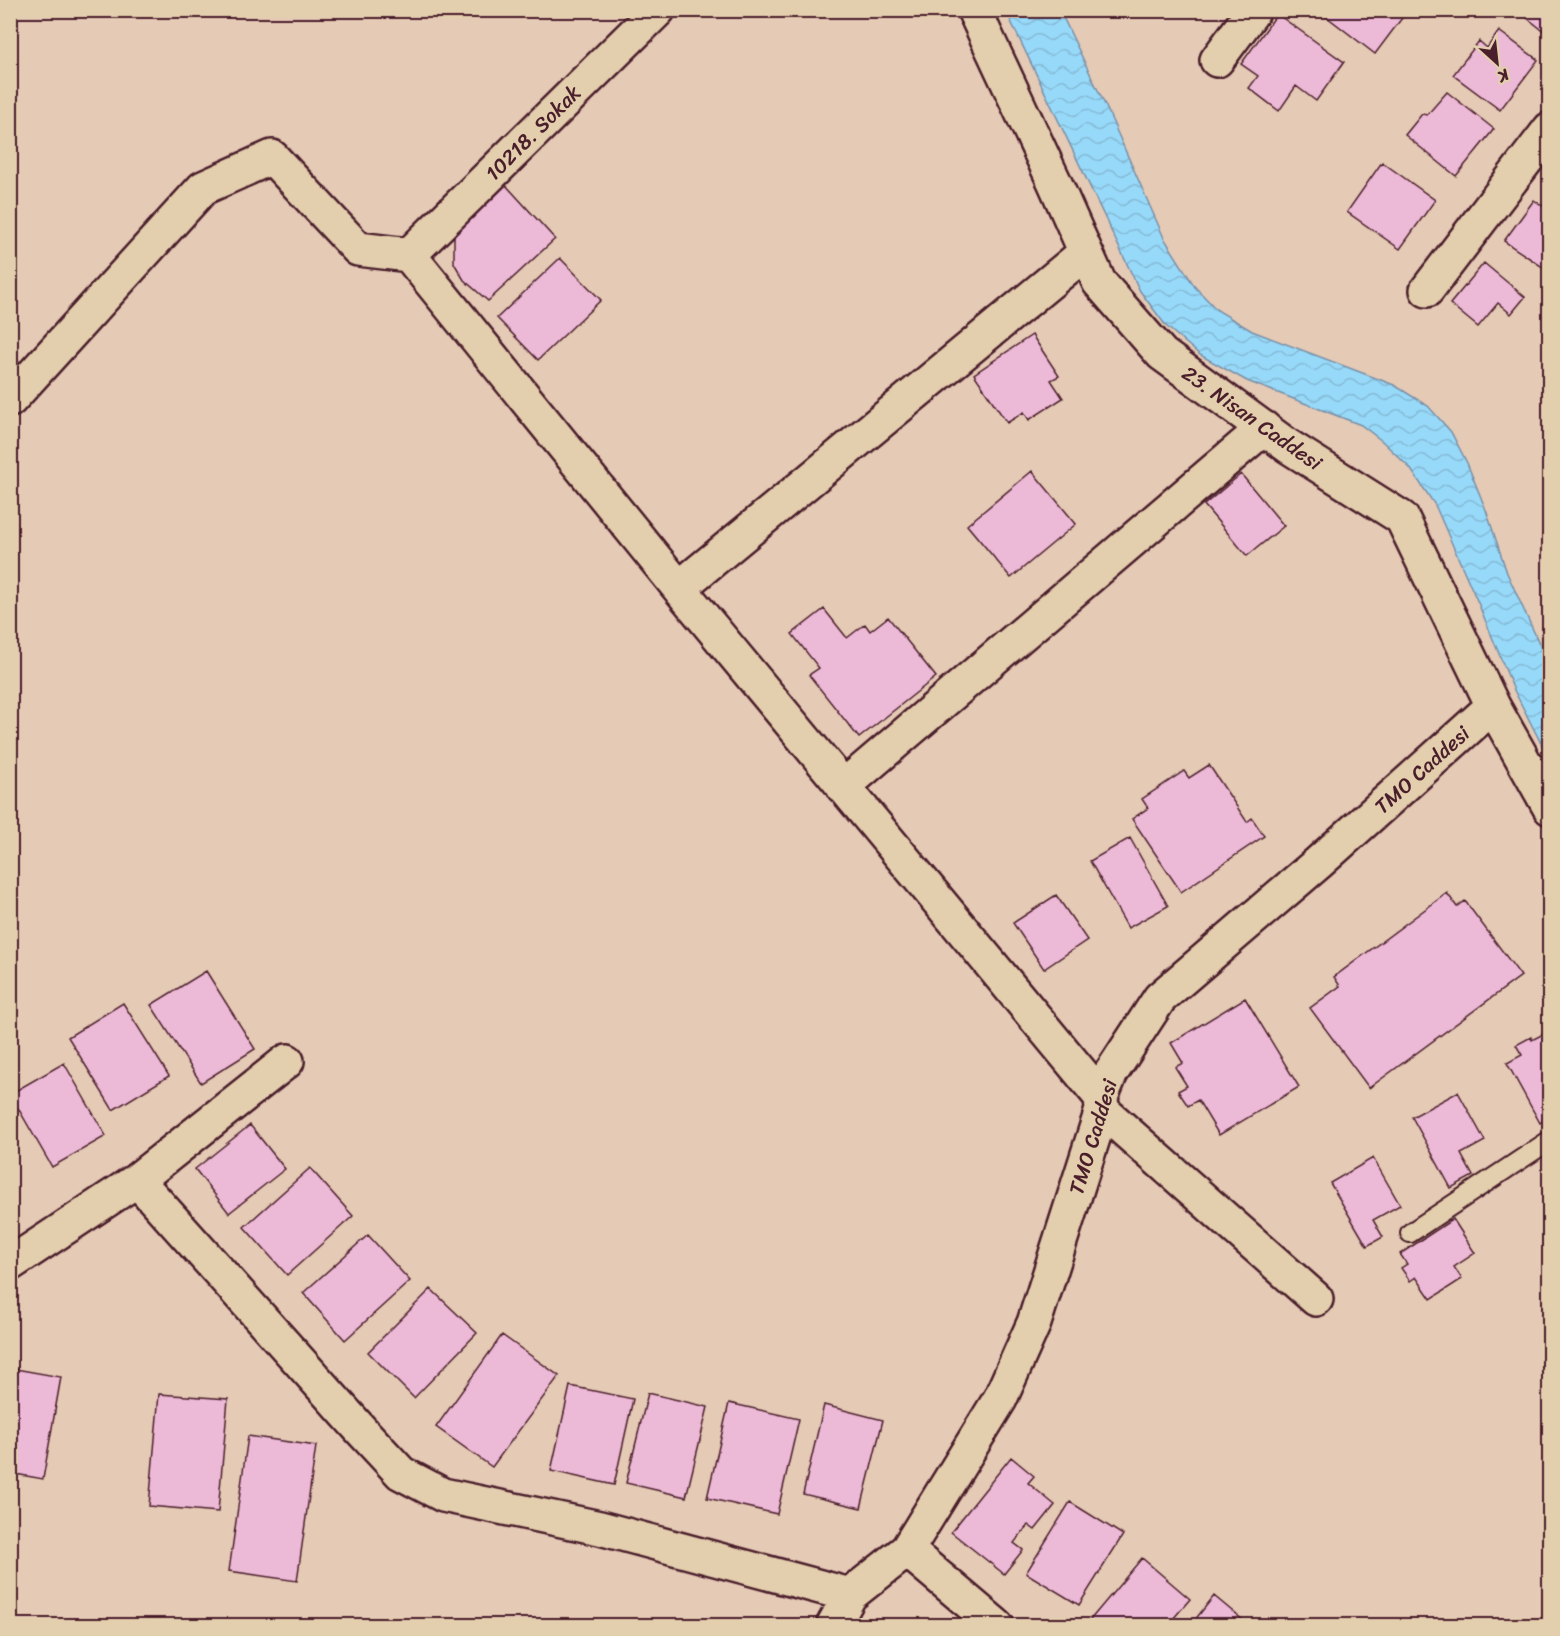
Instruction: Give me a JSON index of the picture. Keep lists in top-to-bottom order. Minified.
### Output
{"streets":{"street":["10218. Sokak","23. Nisan Caddesi","TMO Caddesi"]},"crossings":[["23. Nisan Caddesi","TMO Caddesi"]],"north":"bottom right"}
